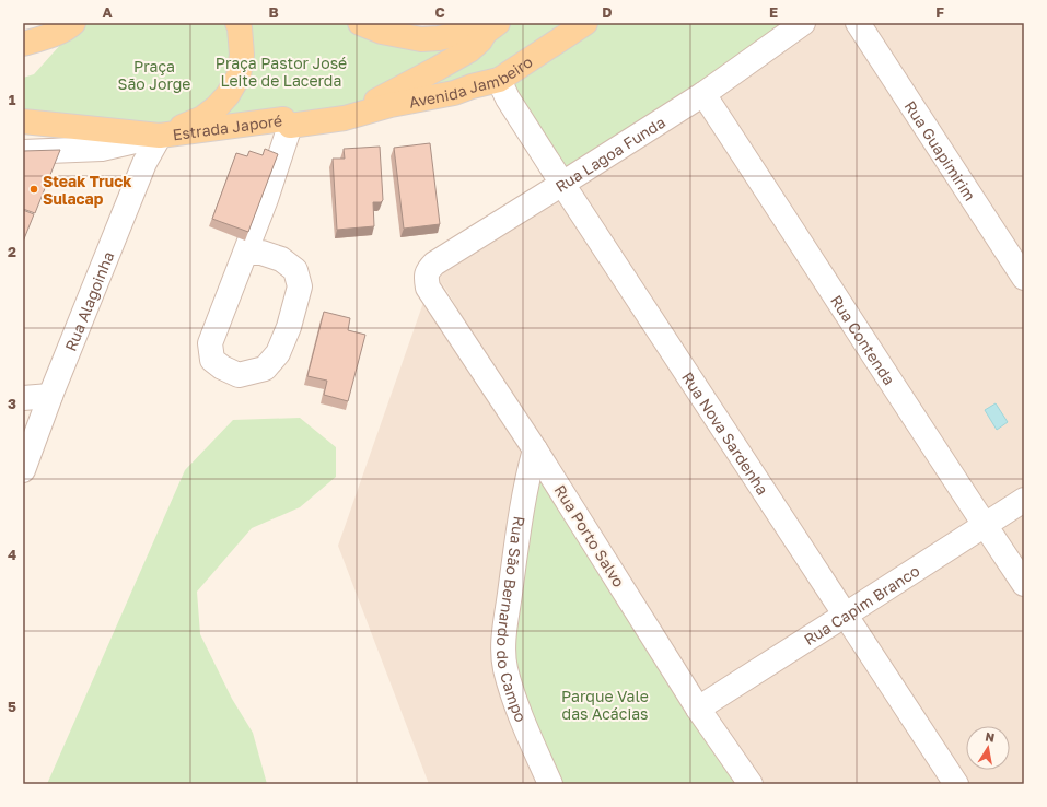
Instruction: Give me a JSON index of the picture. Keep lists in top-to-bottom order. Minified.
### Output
{"streets":{"main road":["Avenida Jambeiro","Estrada Japoré"],"street":["Rua Guapimirim","Rua Lagoa Funda","Rua Alagoinha","Rua Contenda","Rua Nova Sardenha","Rua Porto Salvo","Rua Capim Branco","Rua São Bernardo do Campo"]},"crossings":[["Avenida Jambeiro","Estrada Japoré"],["Avenida Jambeiro","Rua Nova Sardenha"],["Estrada Japoré","Rua Alagoinha"],["Rua Lagoa Funda","Rua Contenda"],["Rua Lagoa Funda","Rua Nova Sardenha"],["Rua Lagoa Funda","Rua Porto Salvo"],["Rua Contenda","Rua Capim Branco"],["Rua Nova Sardenha","Rua Capim Branco"],["Rua Porto Salvo","Rua Capim Branco"],["Rua Porto Salvo","Rua São Bernardo do Campo"]],"parks":["Praça Pastor José Leite de Lacerda","Praça São Jorge","Parque Vale das Acácias"],"places":["Steak Truck Sulacap"],"north":"top","grid":{"columns":["A","B","C","D","E","F"],"rows":["1","2","3","4","5"]}}
